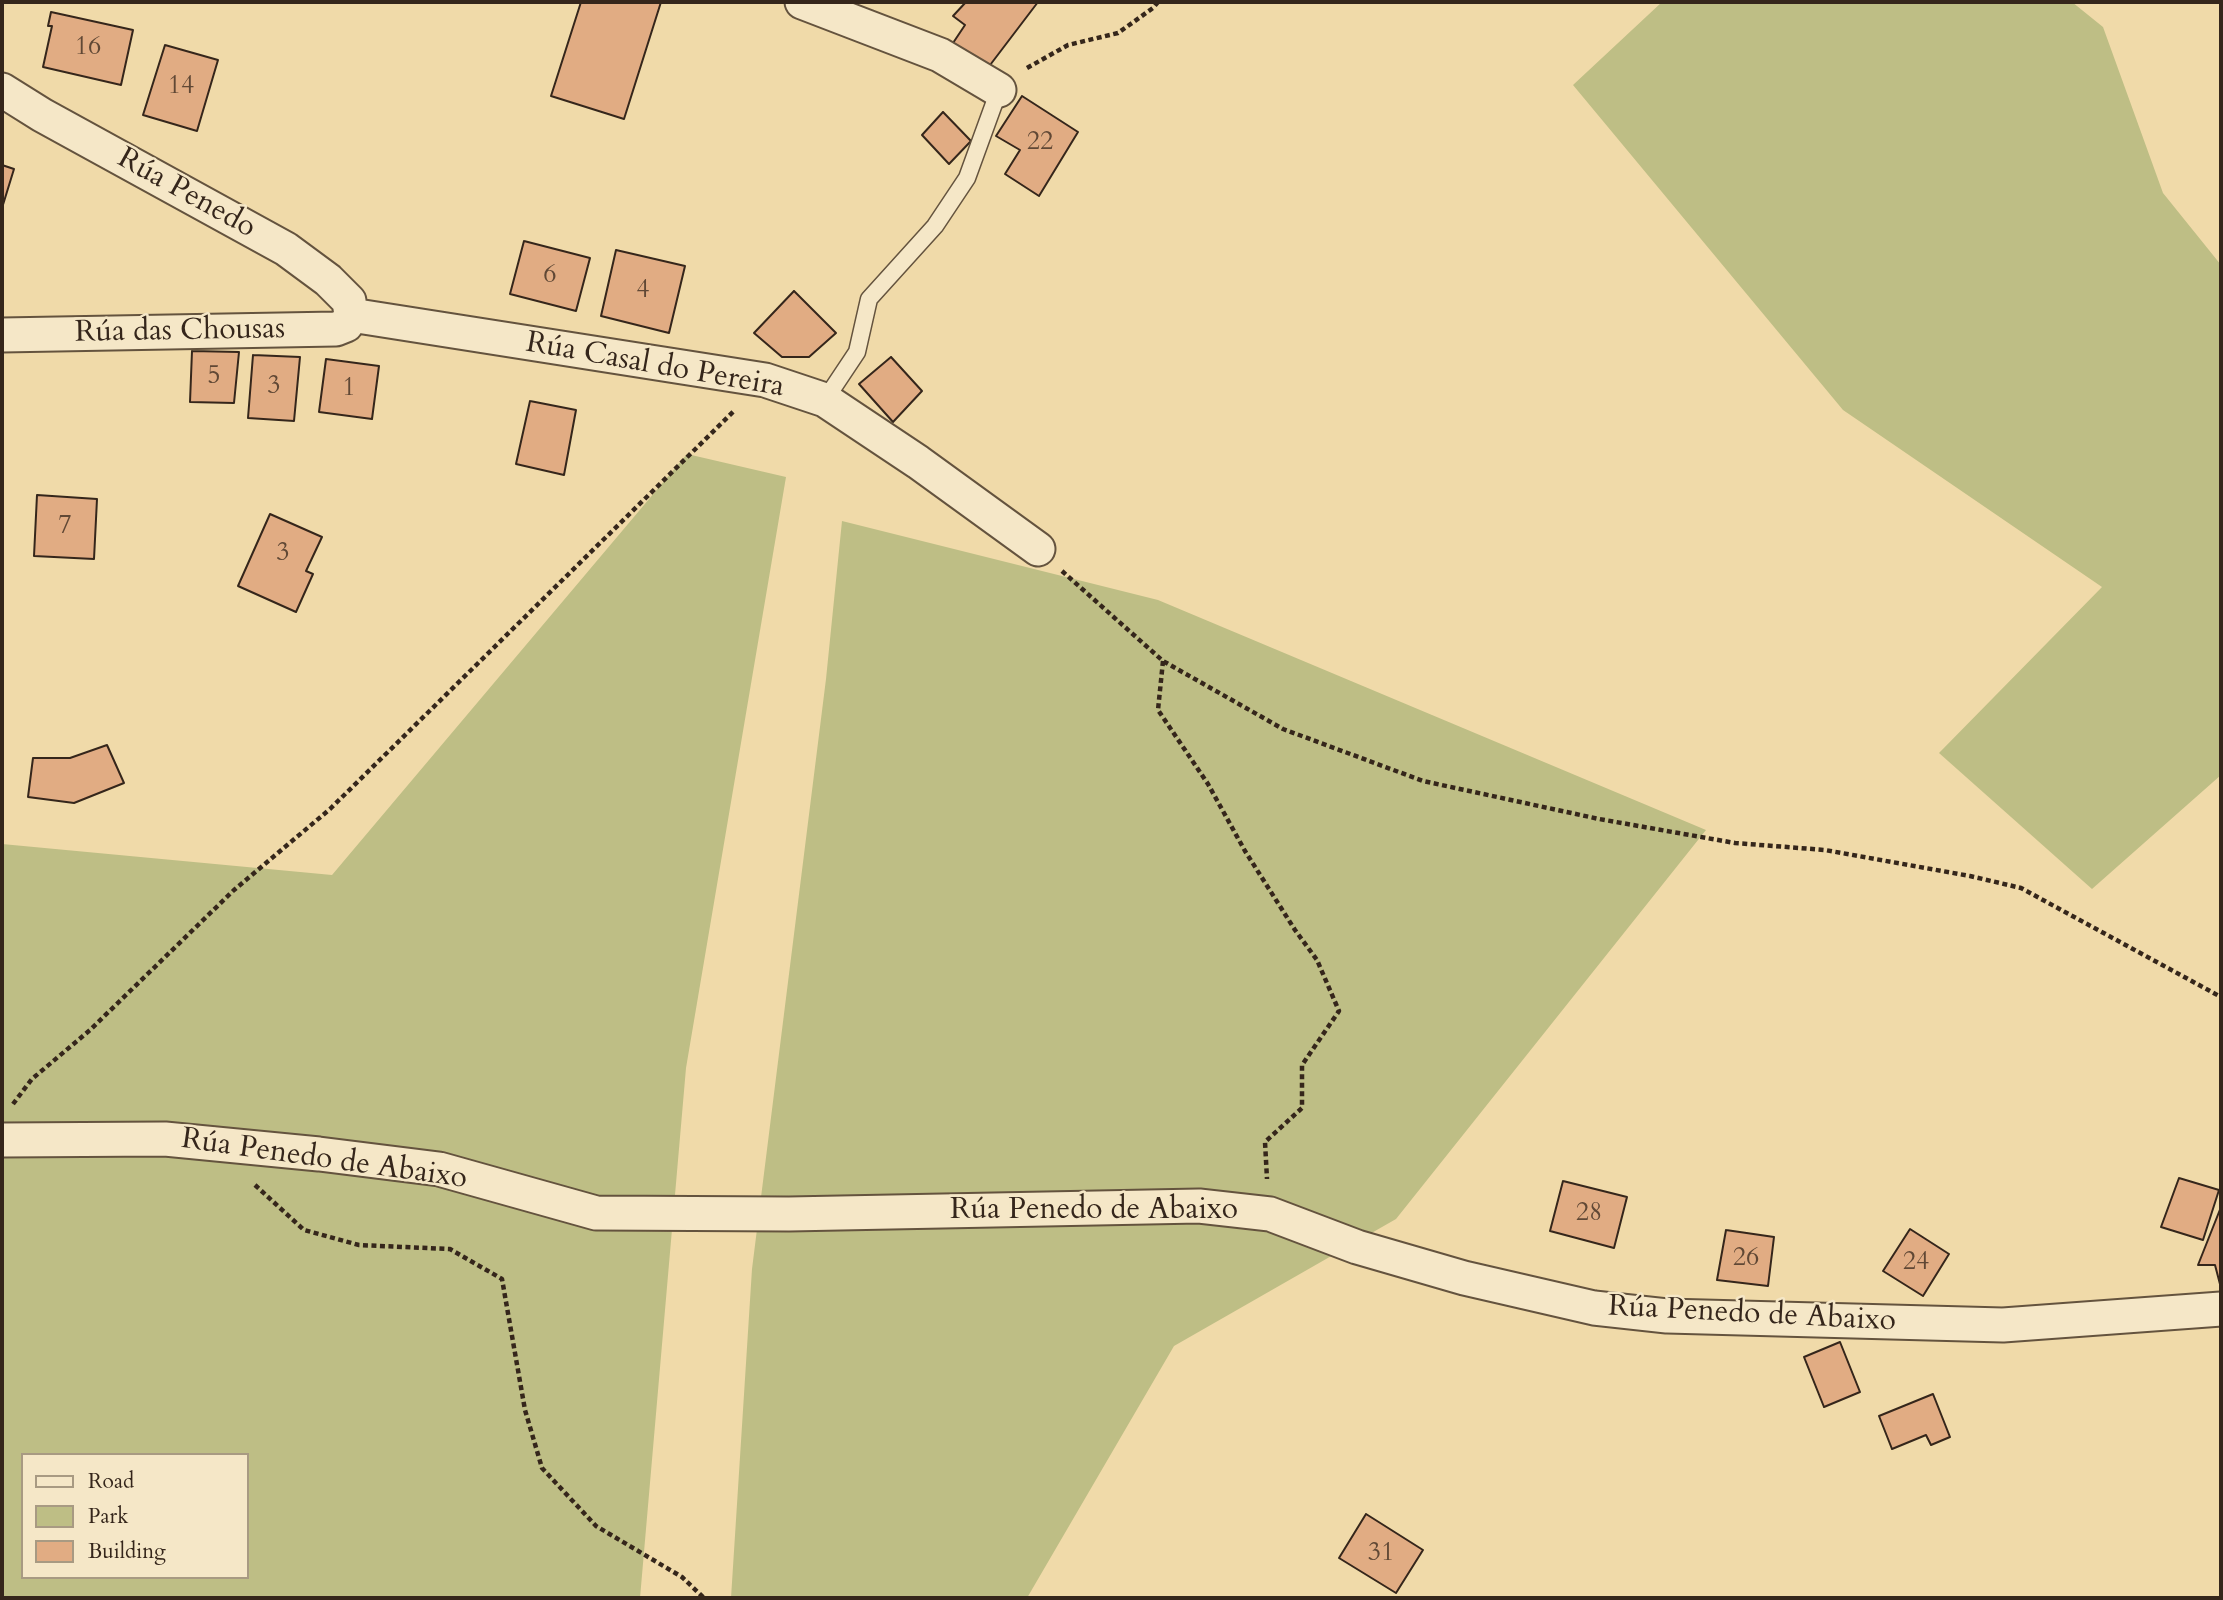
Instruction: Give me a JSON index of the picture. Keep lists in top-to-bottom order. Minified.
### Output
{"streets":{"street":["Rúa Penedo","Rúa das Chousas","Rúa Casal do Pereira","Rúa Penedo de Abaixo"]},"crossings":[["Rúa Penedo","Rúa das Chousas"],["Rúa Penedo","Rúa Casal do Pereira"],["Rúa das Chousas","Rúa Casal do Pereira"]],"house_numbers":["16","14","22","6","4","5","3","1","7","3","28","26","24","31"],"legend":["Road","Park","Building"]}
